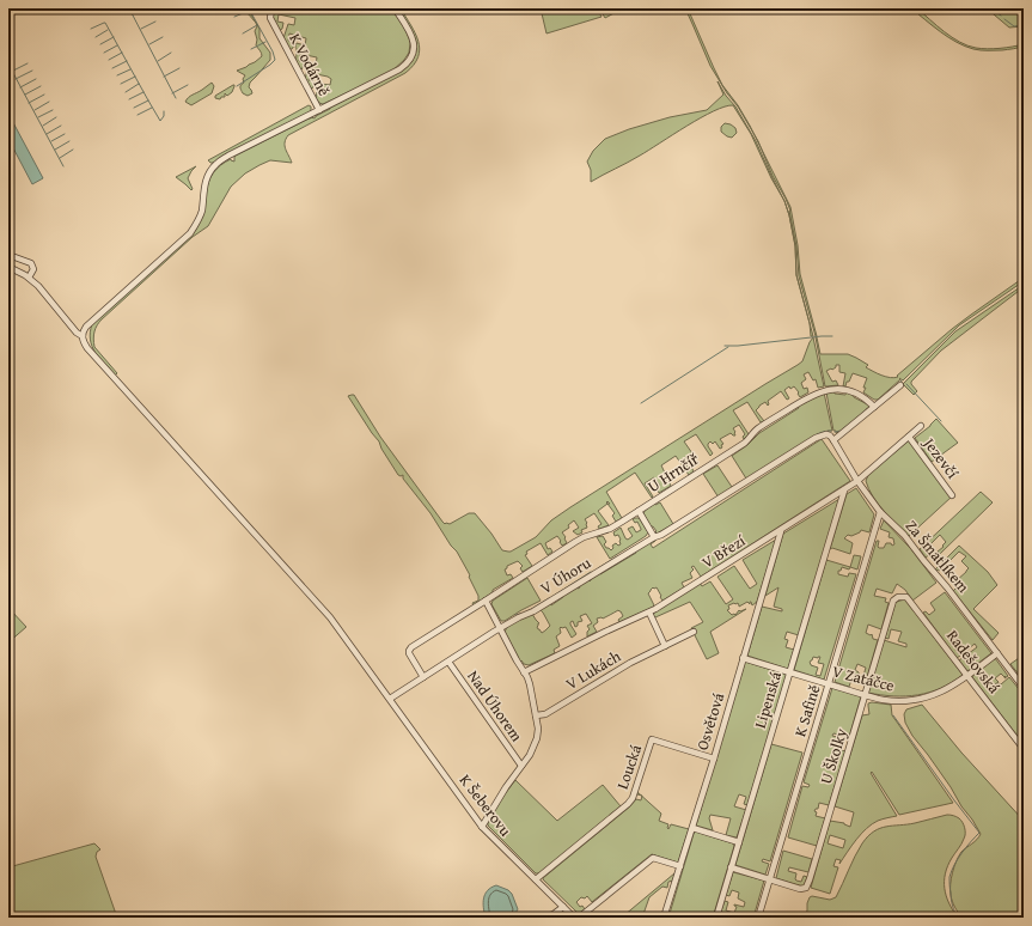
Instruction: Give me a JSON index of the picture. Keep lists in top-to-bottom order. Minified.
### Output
{"streets":{"street":["K Vodárně","Jezevčí","U Hrnčíř","V Březí","Za Šmatlíkem","V Úhoru","Radešovská","V Lukách","V Zatáčce","Lipenská","Nad Úhorem","K Safině","Osvětová","U Školky","Loucká","K Šeberovu"]},"crossings":[["Jezevčí","V Březí"],["U Hrnčíř","V Úhoru"],["V Březí","Za Šmatlíkem"],["V Březí","Lipenská"],["V Březí","Osvětová"],["Za Šmatlíkem","V Úhoru"],["Za Šmatlíkem","V Zatáčce"],["Za Šmatlíkem","K Safině"],["V Úhoru","Nad Úhorem"],["V Úhoru","K Šeberovu"],["Radešovská","V Zatáčce"],["Radešovská","U Školky"],["V Zatáčce","Lipenská"],["V Zatáčce","K Safině"],["V Zatáčce","Osvětová"],["V Zatáčce","U Školky"],["K Safině","U Školky"],["Osvětová","Loucká"],["Loucká","K Šeberovu"]]}
